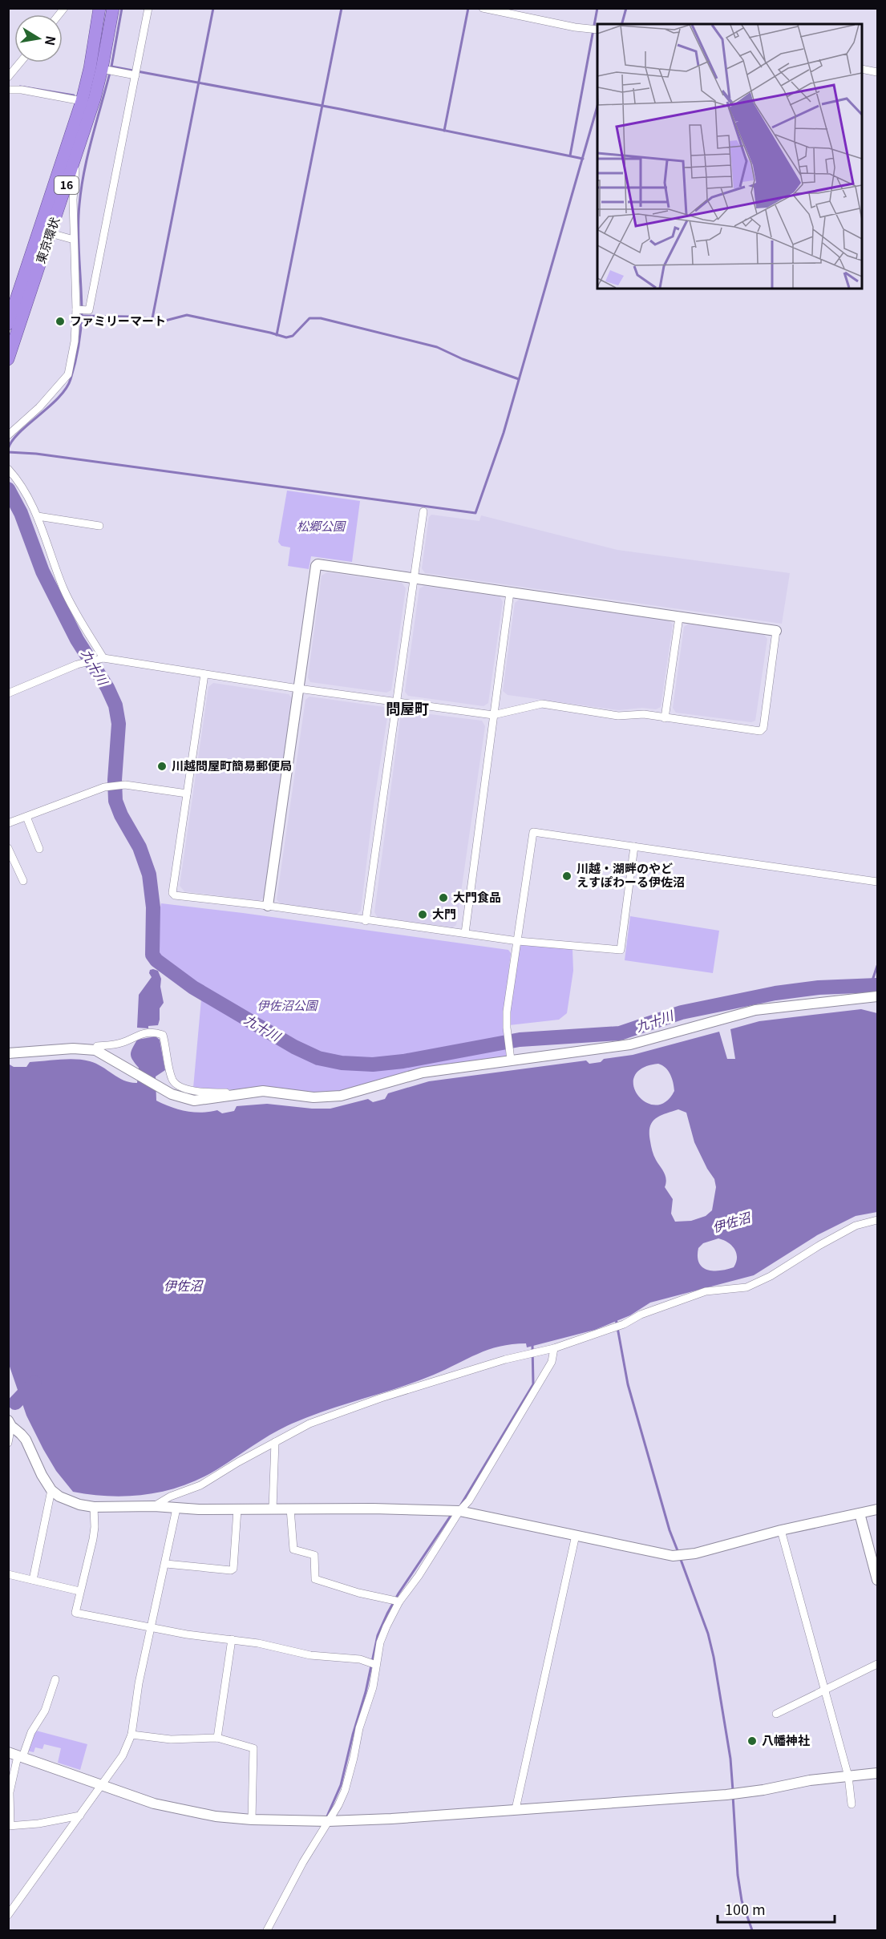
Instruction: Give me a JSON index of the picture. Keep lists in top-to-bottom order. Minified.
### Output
{"streets":{"highway":["16","東京環状"]},"districts":["問屋町"],"water":["九十川","伊佐沼"],"parks":["松郷公園","伊佐沼公園"],"places":["ファミリーマート","川越問屋町簡易郵便局","川越・湖畔のやど えすぽわーる伊佐沼","大門食品","大門","八幡神社"],"scale_bar":"100 m","north":"right"}
